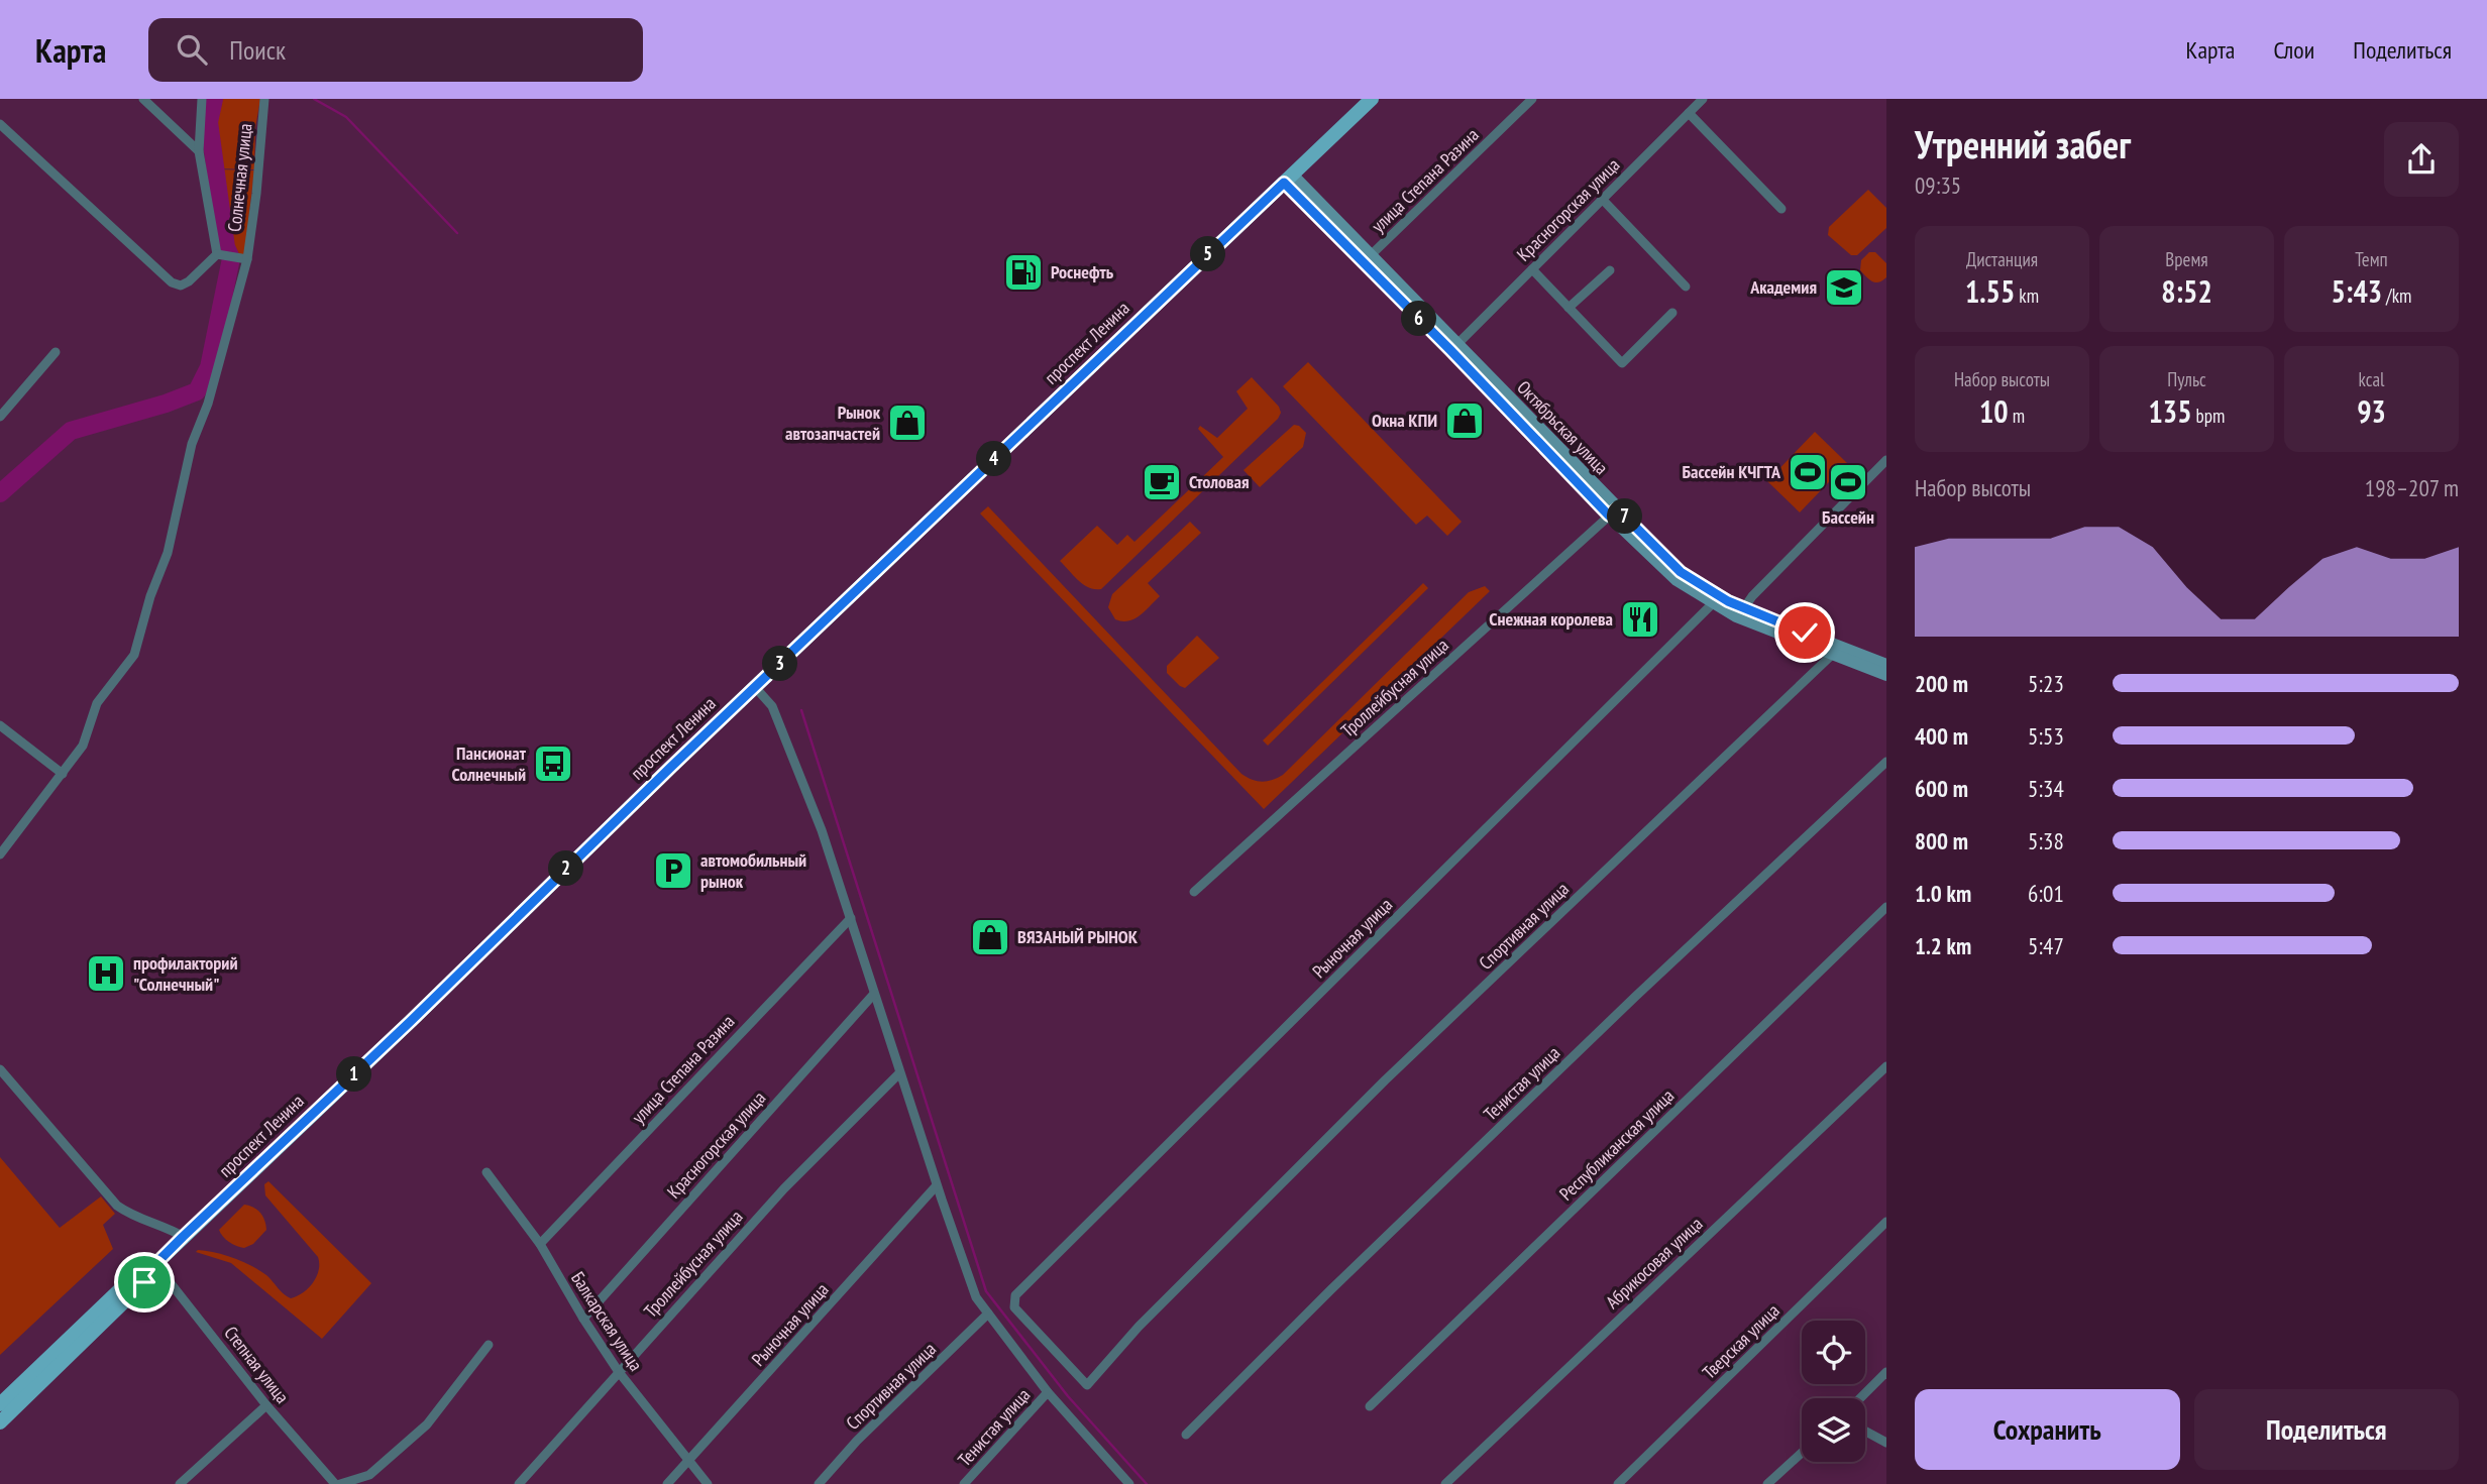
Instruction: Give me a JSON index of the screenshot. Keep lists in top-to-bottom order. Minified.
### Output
{"streets":{"main road":["проспект Ленина","Октябрьская улица"],"street":["Солнечная улица","улица Степана Разина","Красногорская улица","Троллейбусная улица","Спортивная улица","Рыночная улица","Тенистая улица","Республиканская улица","Абрикосовая улица","Балкарская улица","Тверская улица","Степная улица"]},"crossings":[["улица Степана Разина","Октябрьская улица"],["улица Степана Разина","Балкарская улица"],["Красногорская улица","Октябрьская улица"],["Красногорская улица","Балкарская улица"],["проспект Ленина","Октябрьская улица"],["проспект Ленина","Степная улица"],["Октябрьская улица","Троллейбусная улица"],["Октябрьская улица","Спортивная улица"],["Октябрьская улица","Рыночная улица"],["Троллейбусная улица","Балкарская улица"],["Спортивная улица","Рыночная улица"],["Рыночная улица","Балкарская улица"]],"places":{"fuel station":["Роснефть"],"school or university":["Академия"],"shop":["Окна КПИ","Рынок автозапчастей","ВЯЗАНЫЙ РЫНОК"],"sports":["Бассейн КЧГТА","Бассейн"],"cafe":["Столовая"],"restaurant":["Снежная королева"],"bus stop":["Пансионат Солнечный"],"parking":["автомобильный рынок"],"hospital":["профилакторий \"Солнечный\""]},"page":{"header":"Карта","search":"Поиск","nav":["Карта","Слои","Поделиться"],"heading":["Утренний забег","09:35"],"stats":[["Дистанция","1.55 km"],["Время","8:52"],["Темп","5:43 /km"],["Набор высоты","10 m"],["Пульс","135 bpm"],["kcal","93"]],"pins":["5","6","4","7","3","2","1"],"chart":["Набор высоты","198–207 m"],"list":[{"name":"200 m","note":"5:23"},{"name":"400 m","note":"5:53"},{"name":"600 m","note":"5:34"},{"name":"800 m","note":"5:38"},{"name":"1.0 km","note":"6:01"},{"name":"1.2 km","note":"5:47"}],"buttons":["Сохранить","Поделиться"]}}
